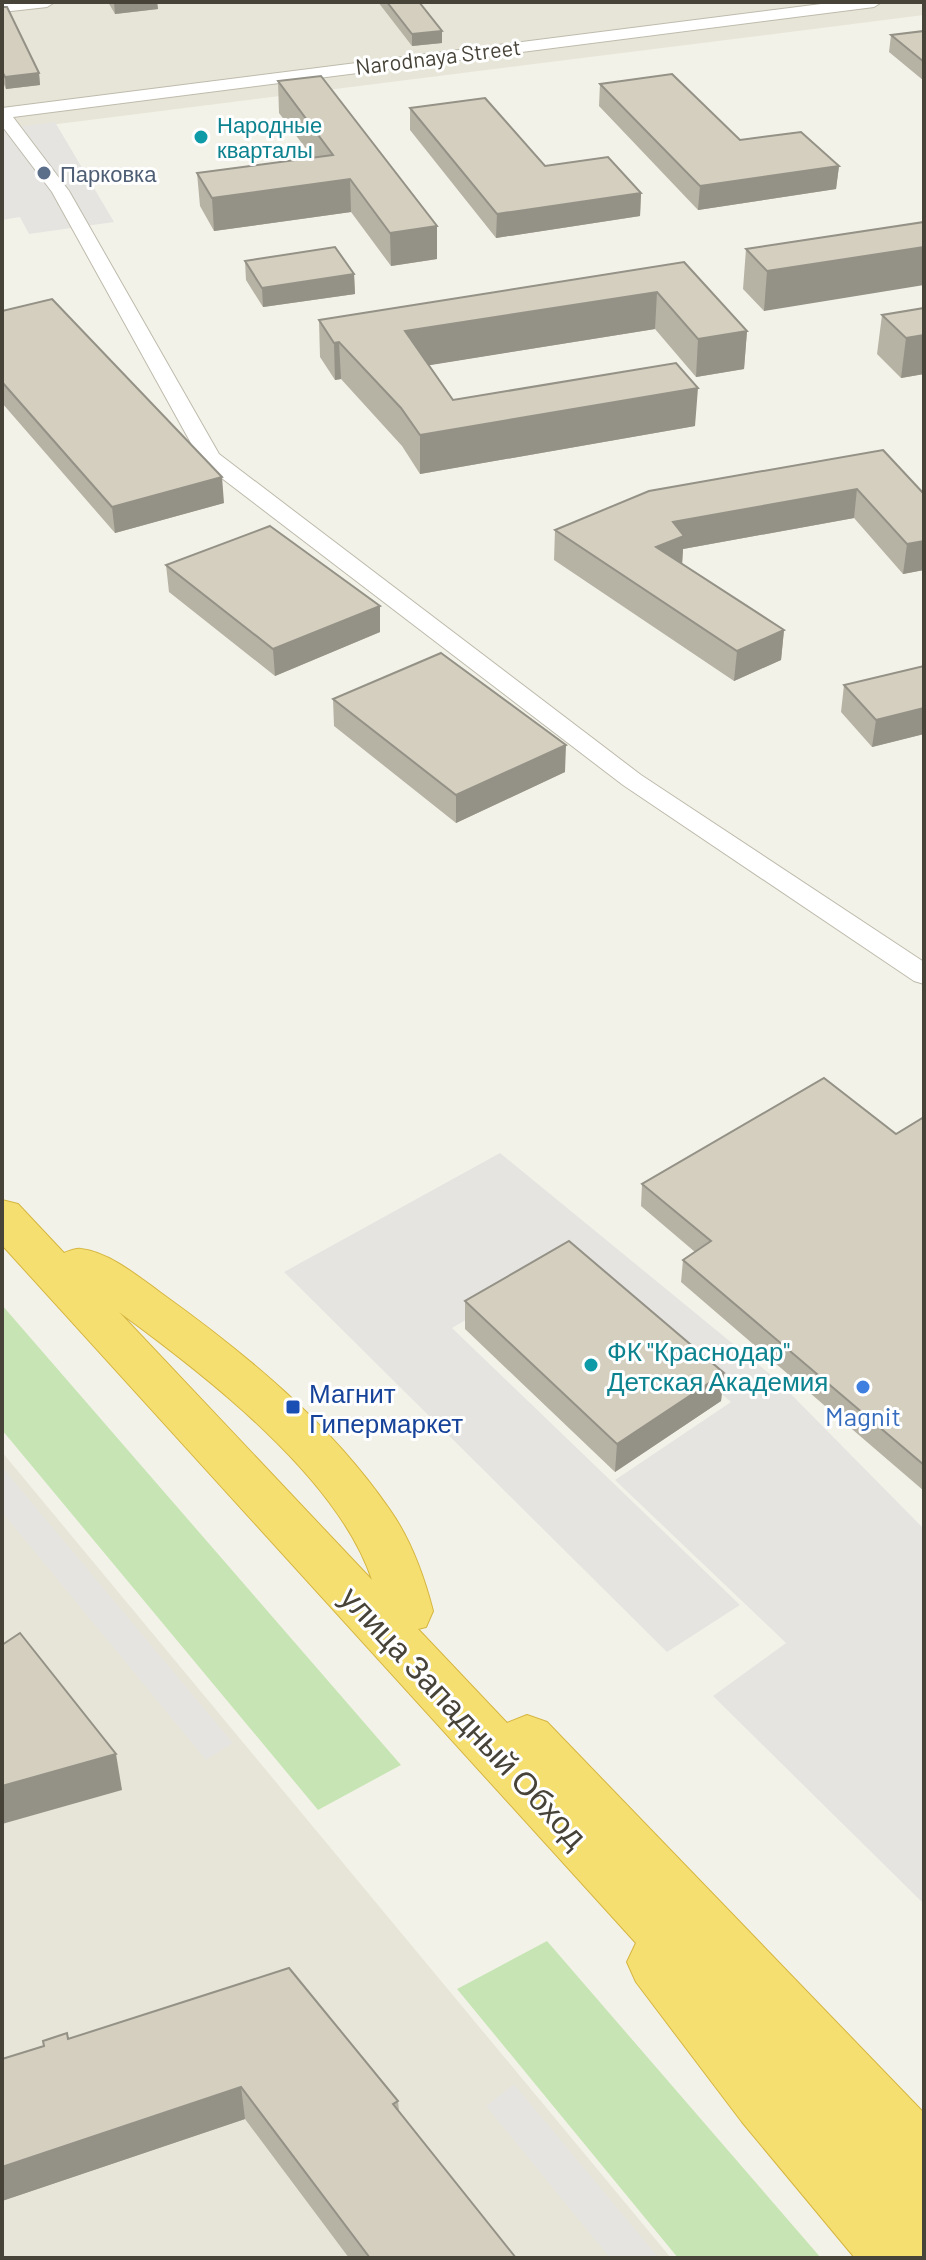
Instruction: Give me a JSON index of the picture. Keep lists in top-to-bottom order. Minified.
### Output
{"streets":{"highway":["улица Западный Обход"],"street":["Narodnaya Street"]},"places":{"other":["Народные кварталы","Парковка","ФК \"Краснодар\" Детская Академия","Magnit"],"transit":["Магнит Гипермаркет"]}}
